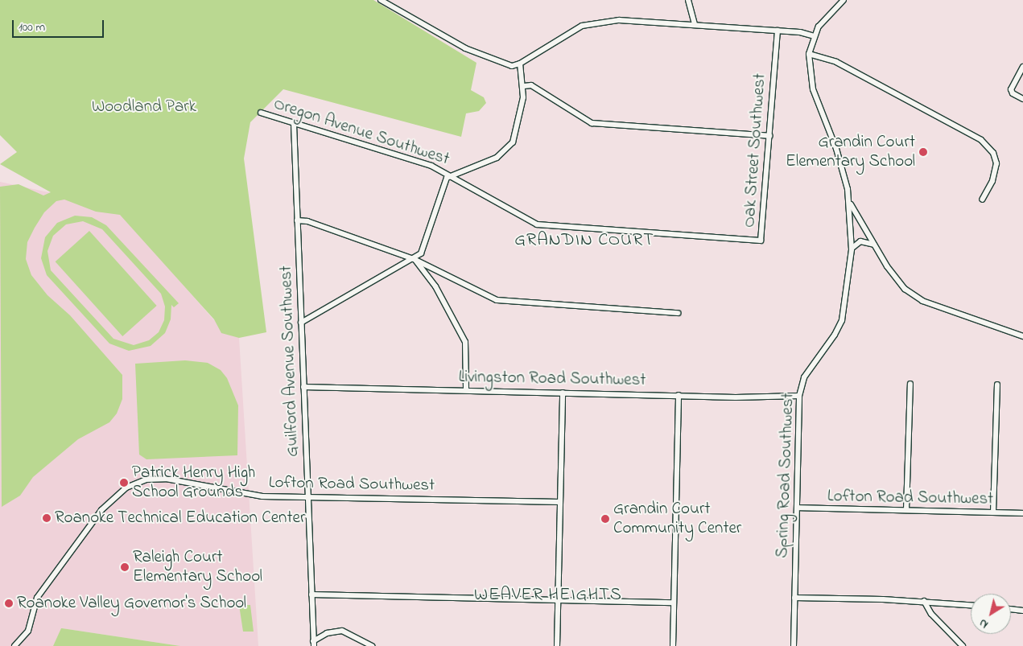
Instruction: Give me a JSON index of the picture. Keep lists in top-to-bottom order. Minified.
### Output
{"streets":{"street":["Oregon Avenue Southwest","Oak Street Southwest","Guilford Avenue Southwest","Livingston Road Southwest","Spring Road Southwest","Lofton Road Southwest"]},"crossings":[["Oregon Avenue Southwest","Oak Street Southwest"],["Oregon Avenue Southwest","Guilford Avenue Southwest"],["Guilford Avenue Southwest","Livingston Road Southwest"],["Guilford Avenue Southwest","Lofton Road Southwest"],["Livingston Road Southwest","Spring Road Southwest"],["Spring Road Southwest","Lofton Road Southwest"]],"districts":["GRANDIN COURT","WEAVER HEIGHTS"],"parks":["Woodland Park"],"places":["Grandin Court Elementary School","Patrick Henry High School Grounds","Roanoke Technical Education Center","Grandin Court Community Center","Raleigh Court Elementary School","Roanoke Valley Governor's School"],"scale_bar":"100 m","north":"bottom left"}
